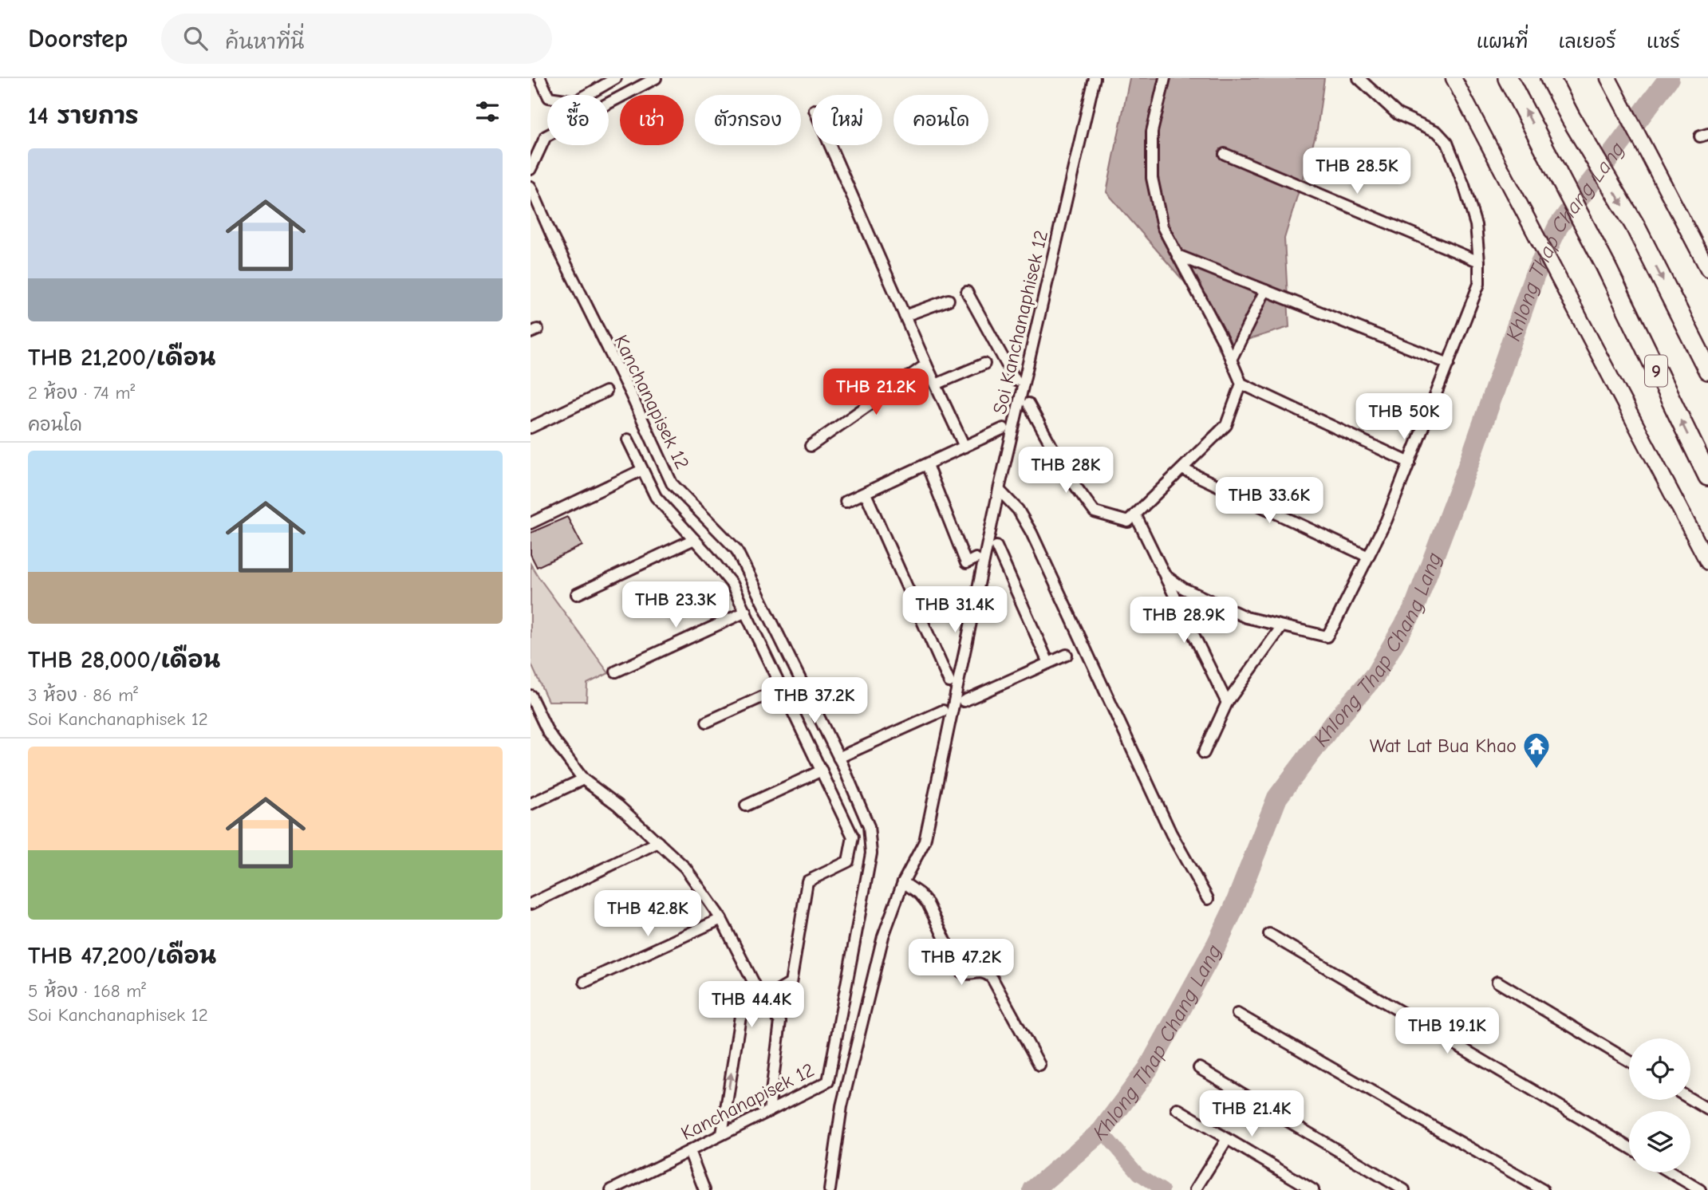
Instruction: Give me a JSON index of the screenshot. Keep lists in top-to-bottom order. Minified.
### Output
{"streets":{"highway":["9"],"street":["Soi Kanchanaphisek 12","Kanchanapisek 12"]},"water":["Khlong Thap Chang Lang"],"places":{"temple":["Wat Lat Bua Khao"]},"page":{"header":"Doorstep","search":"ค้นหาที่นี่","nav":["แผนที่","เลเยอร์","แชร์"],"heading":"14 รายการ","chip":["ซื้อ","เช่า","ตัวกรอง","ใหม่","คอนโด"],"list":[{"name":"THB 21,200/เดือน","note":"2 ห้อง · 74 m² · คอนโด"},{"name":"THB 28,000/เดือน","note":"3 ห้อง · 86 m² · Soi Kanchanaphisek 12"},{"name":"THB 47,200/เดือน","note":"5 ห้อง · 168 m² · Soi Kanchanaphisek 12"}],"price":["THB 28.5K","THB 21.2K","THB 50K","THB 28K","THB 33.6K","THB 23.3K","THB 31.4K","THB 28.9K","THB 37.2K","THB 42.8K","THB 47.2K","THB 44.4K","THB 19.1K","THB 21.4K"]}}
